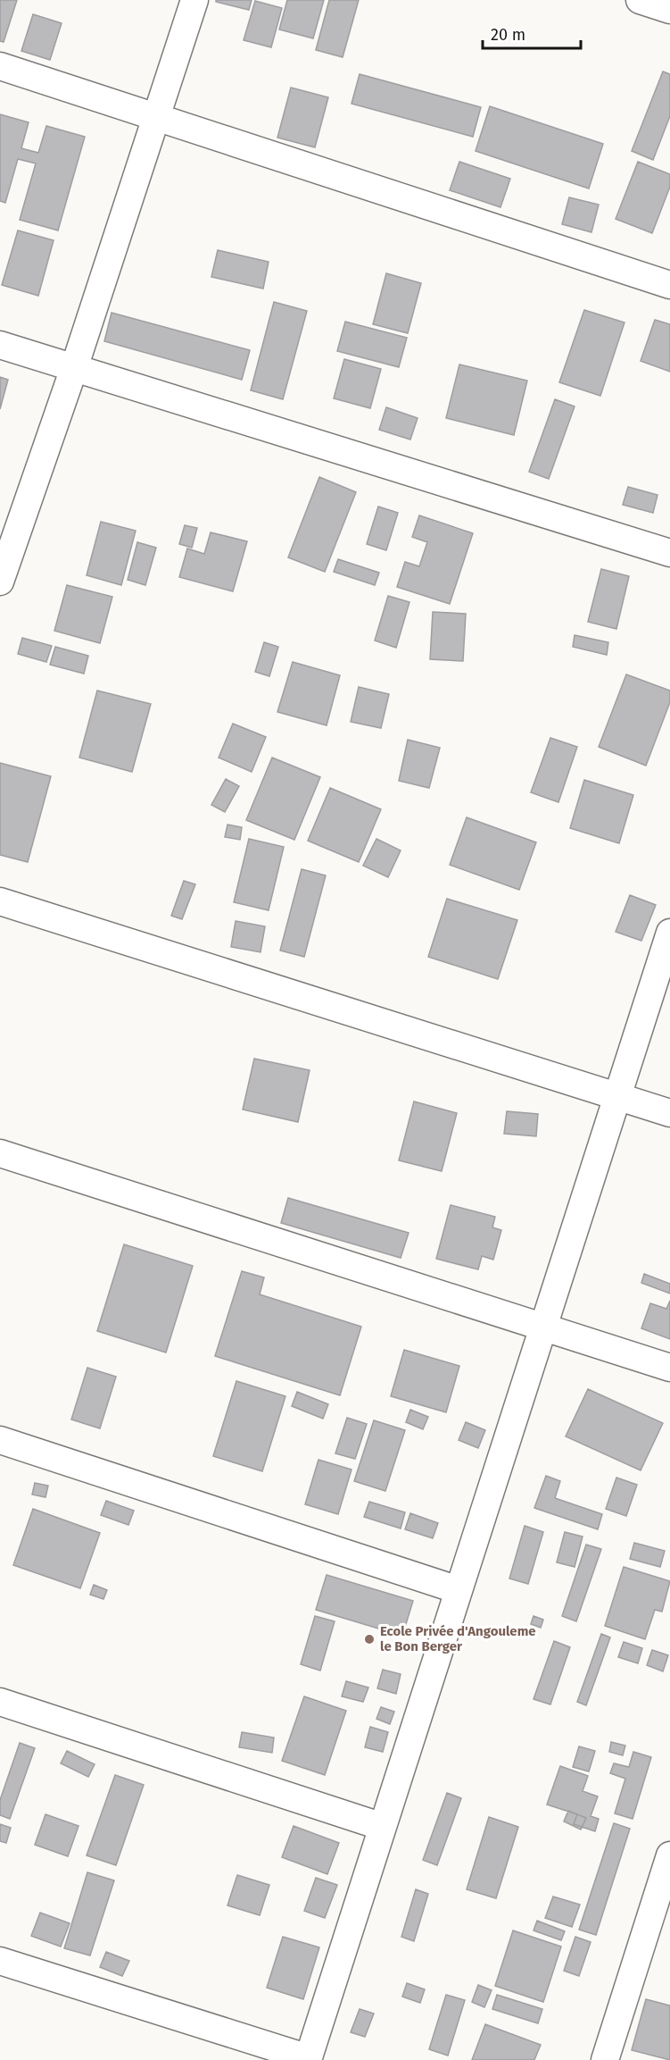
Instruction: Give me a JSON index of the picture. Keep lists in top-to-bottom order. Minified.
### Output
{"places":["Ecole Privée d'Angouleme le Bon Berger"],"scale_bar":"20 m"}
